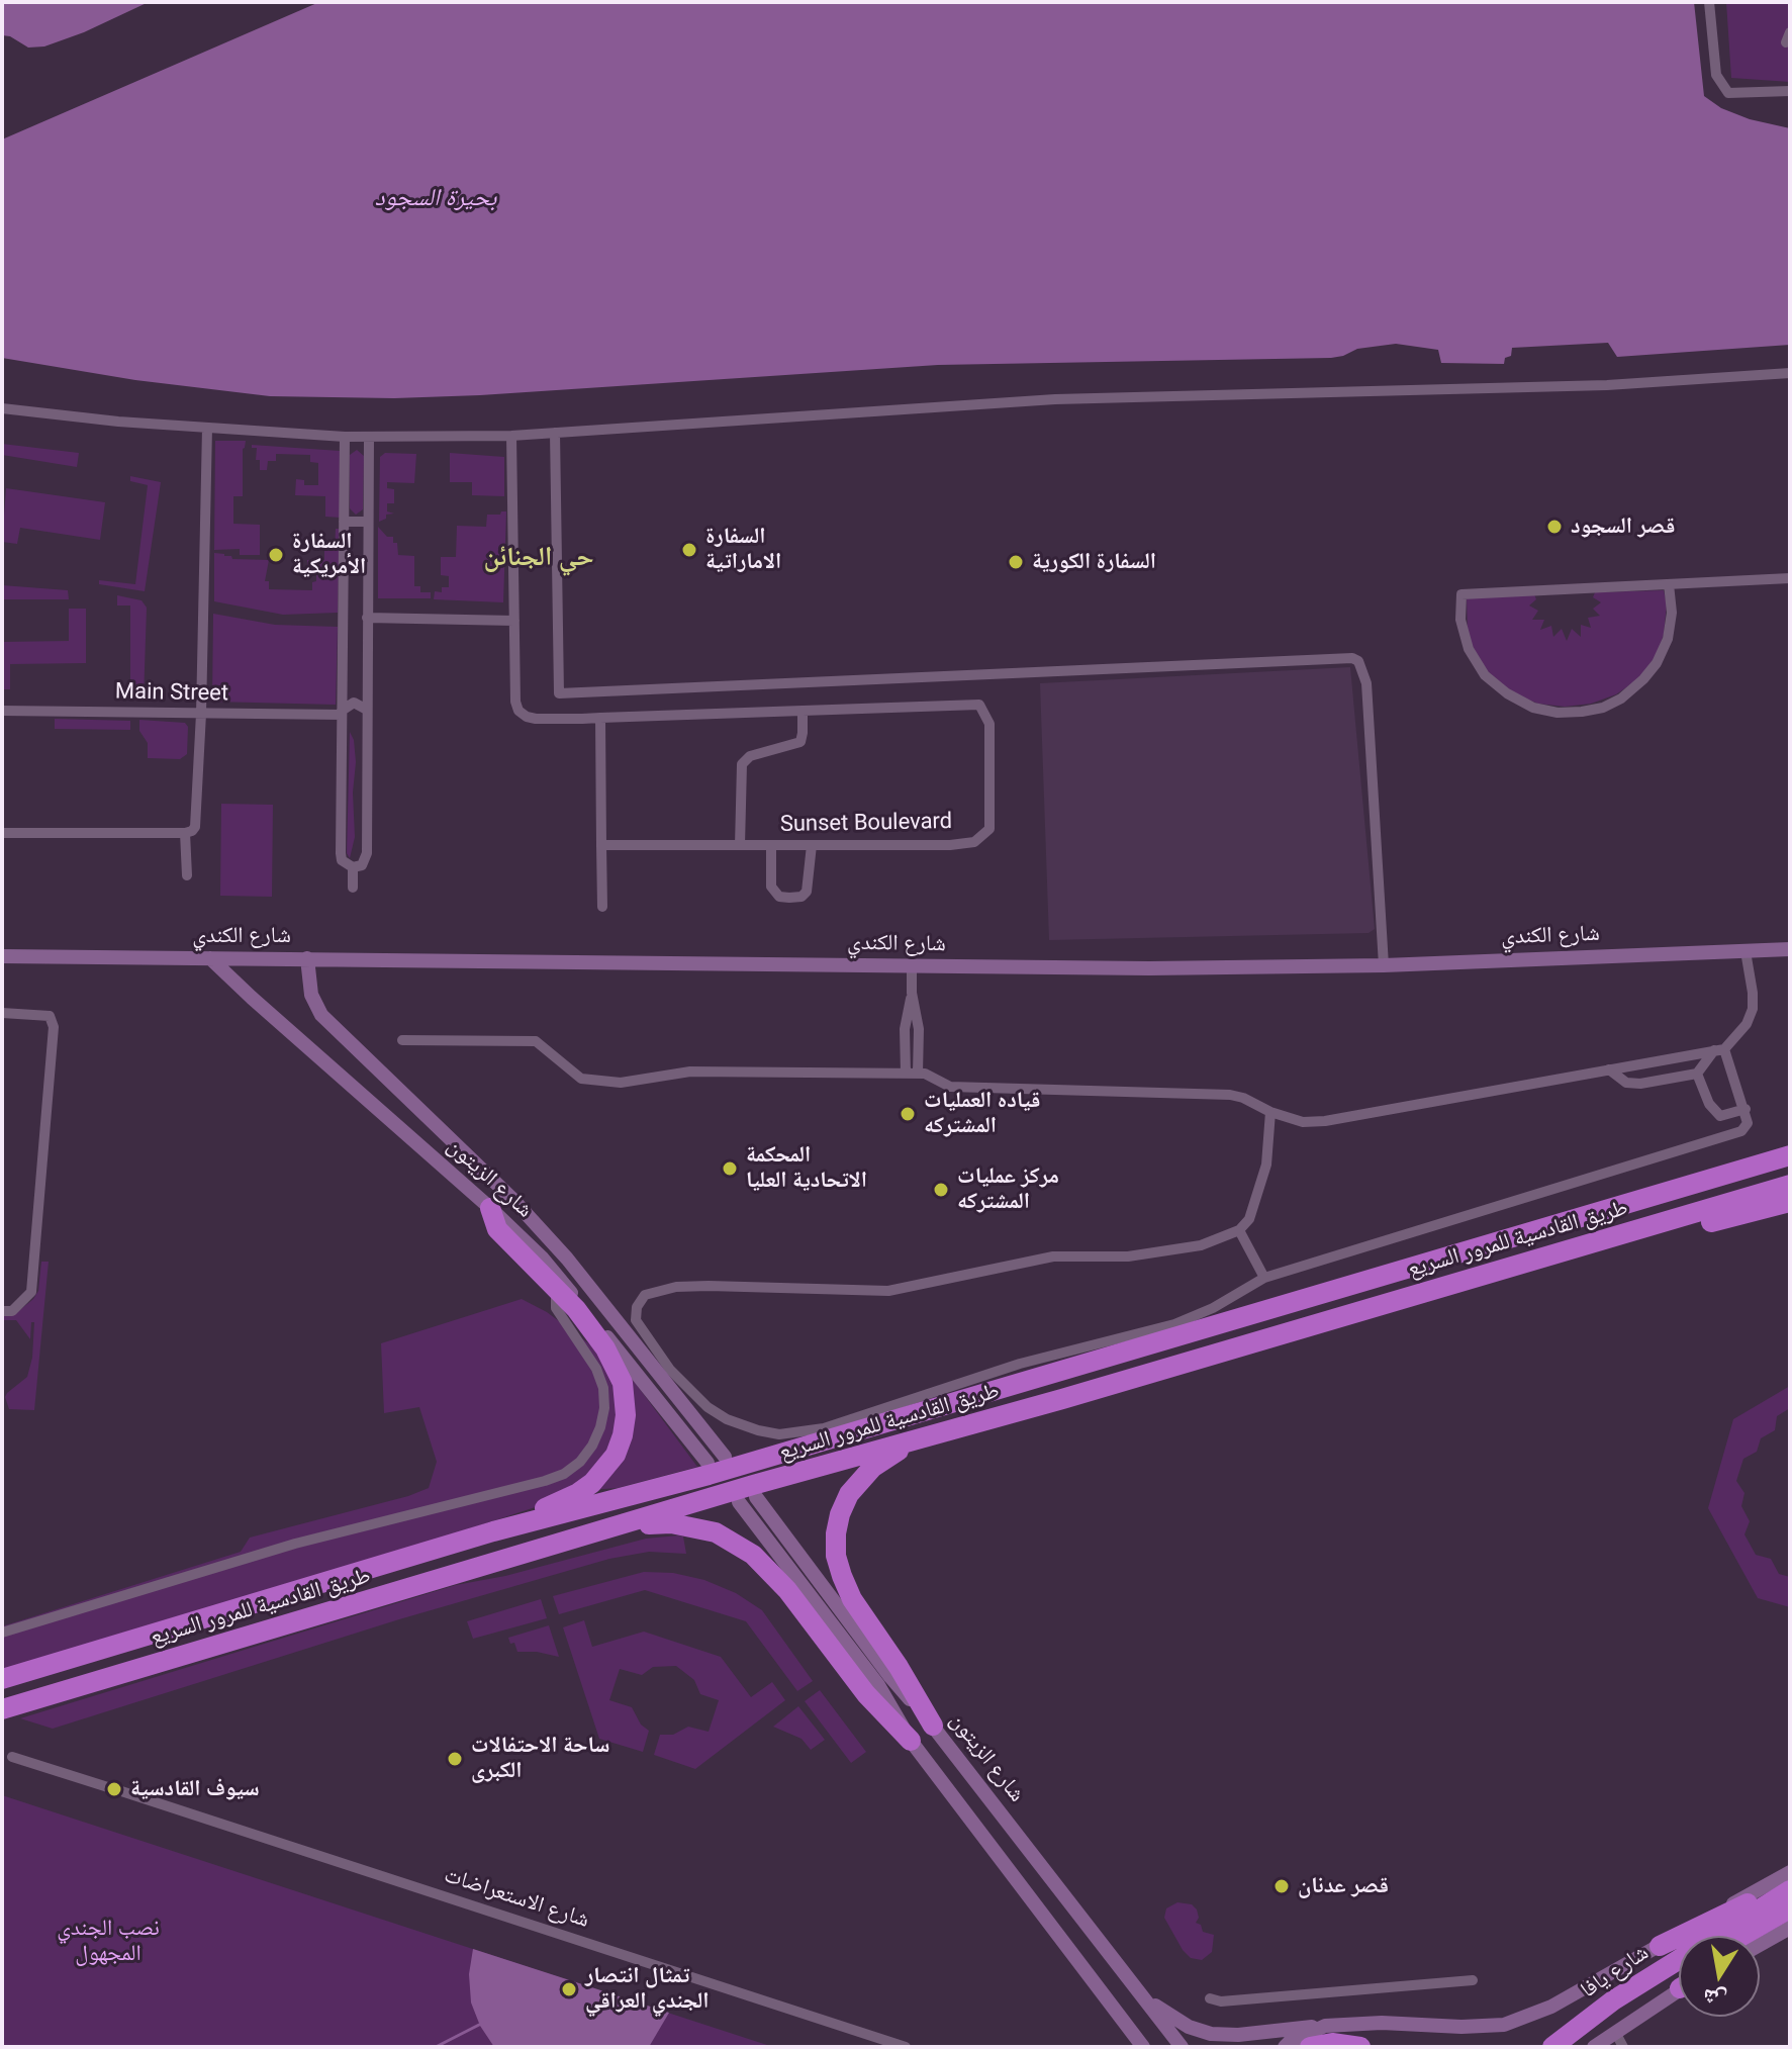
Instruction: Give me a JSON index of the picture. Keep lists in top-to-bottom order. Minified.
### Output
{"streets":{"highway":["طريق القادسية للمرور السريع","شارع يافا"],"main road":["شارع الكندي","شارع الزيتون"],"street":["Main Street","Sunset Boulevard","شارع الاستعراضات"]},"crossings":[["شارع الكندي","شارع الزيتون"],["شارع الزيتون","طريق القادسية للمرور السريع"]],"districts":["حي الجنائن"],"water":["بحيرة السجود"],"parks":["نصب الجندي المجهول"],"places":["قصر السجود","السفارة الاماراتية","السفارة الأمريكية","السفارة الكورية","قياده العمليات المشتركه","المحكمة الاتحادية العليا","مركز عمليات المشتركه","ساحة الاحتفالات الكبرى","سيوف القادسية","قصر عدنان","تمثال انتصار الجندي العراقي"],"north":"bottom"}
